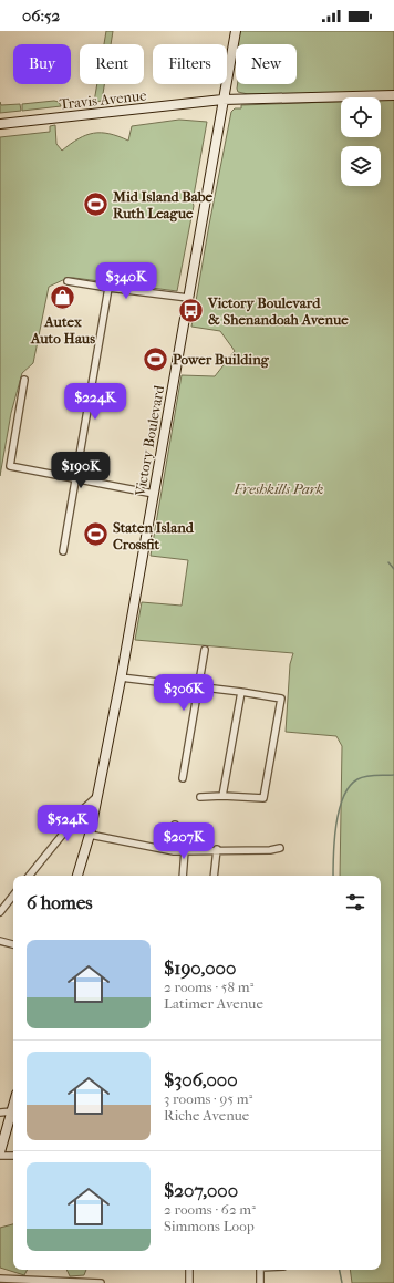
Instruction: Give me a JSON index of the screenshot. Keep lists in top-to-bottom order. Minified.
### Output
{"streets":{"main road":["Travis Avenue","Victory Boulevard"]},"crossings":[["Travis Avenue","Victory Boulevard"]],"parks":["Freshkills Park"],"places":{"sports":["Mid Island Babe Ruth League","Power Building","Staten Island Crossfit"],"shop":["Autex Auto Haus"],"bus stop":["Victory Boulevard & Shenandoah Avenue"]},"page":{"status":"06:52","chip":["Buy","Rent","Filters","New"],"price":["$340K","$224K","$190K","$306K","$524K","$207K"],"heading":"6 homes","list":[{"name":"$190,000","note":"2 rooms · 58 m² · Latimer Avenue"},{"name":"$306,000","note":"3 rooms · 95 m² · Riche Avenue"},{"name":"$207,000","note":"2 rooms · 62 m² · Simmons Loop"}]}}
